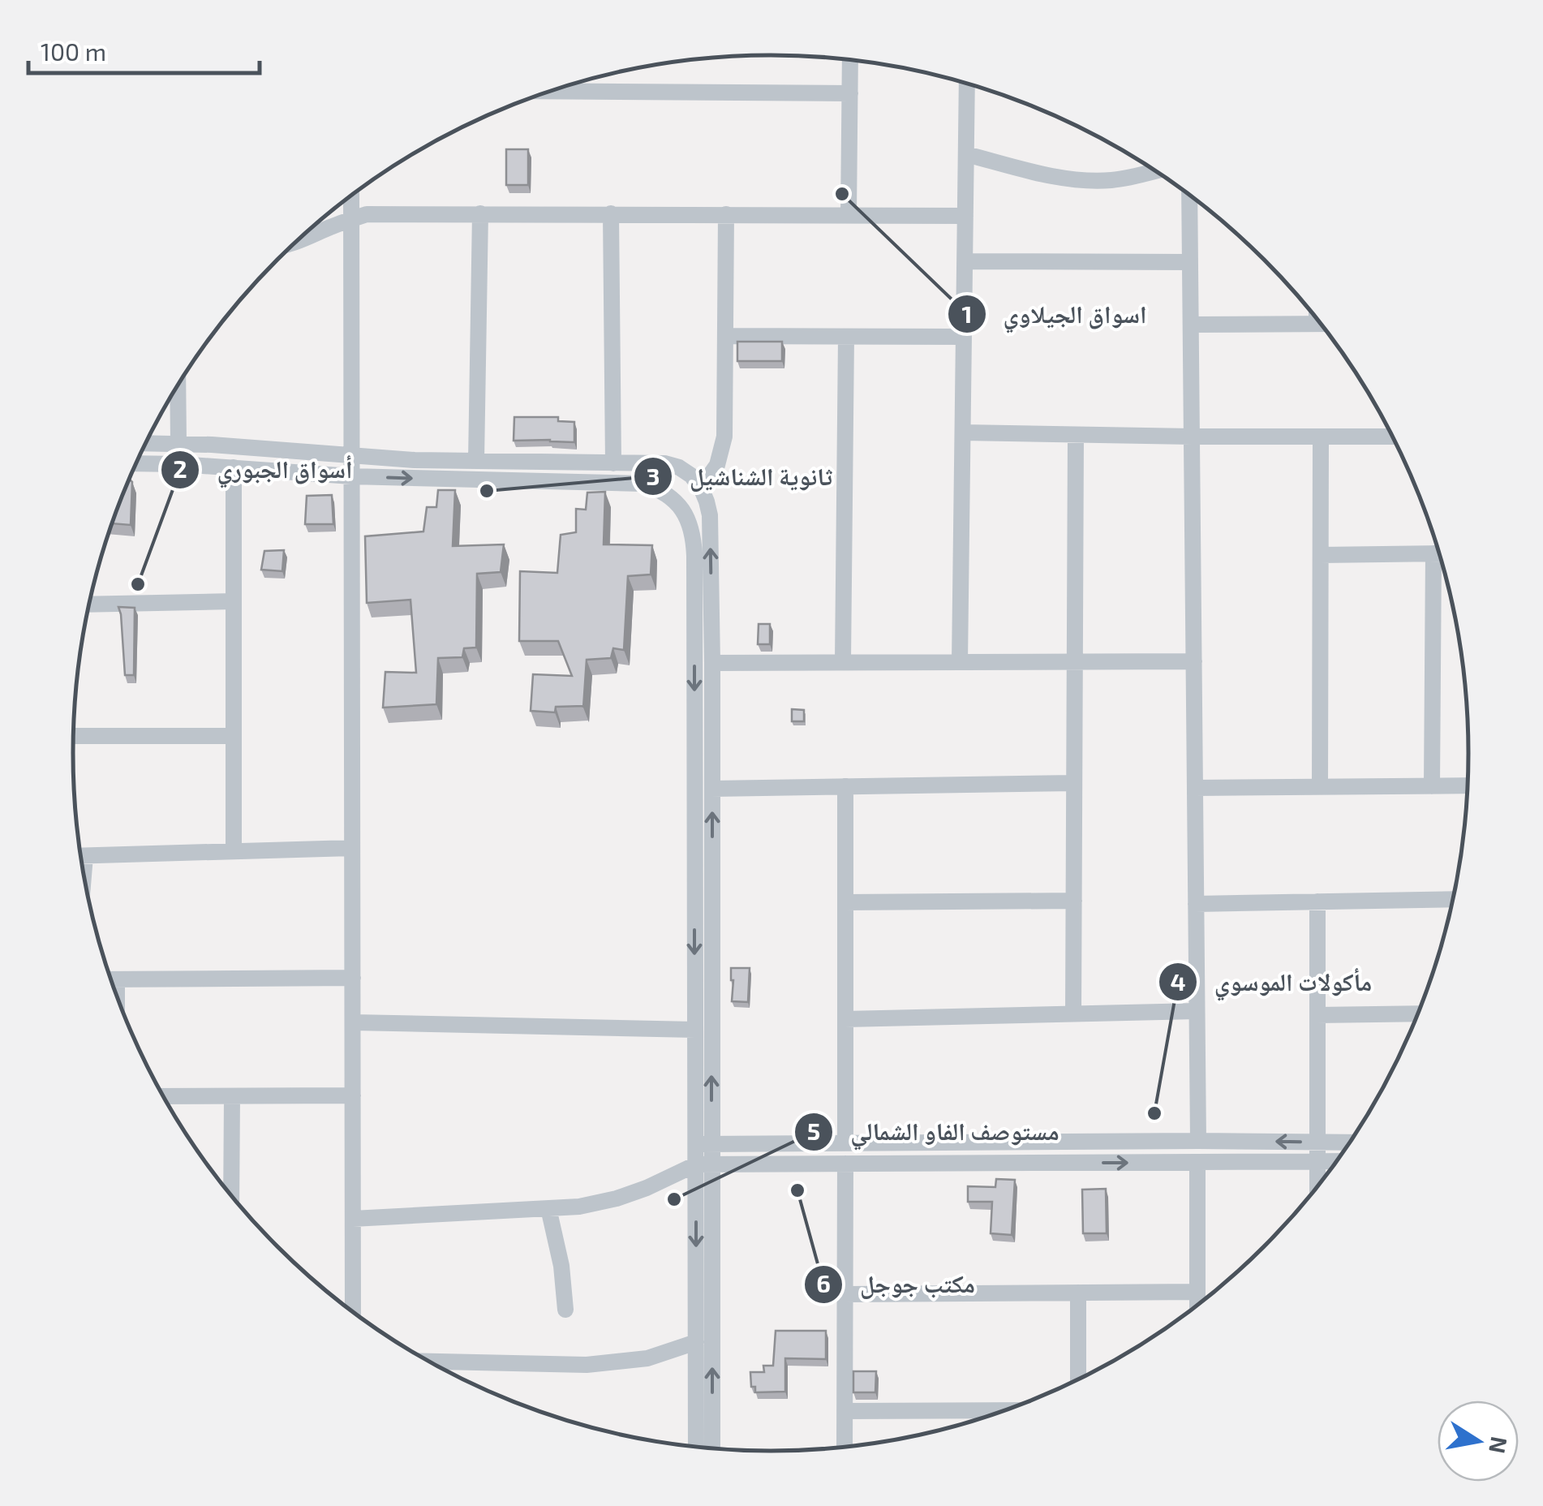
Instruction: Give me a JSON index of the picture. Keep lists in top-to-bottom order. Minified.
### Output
{"places":["اسواق الجيلاوي","ثانوية الشناشيل","أسواق الجبوري","مأكولات الموسوي","مكتب جوجل","مستوصف الفاو الشمالي"],"scale_bar":"100 m","north":"right"}
